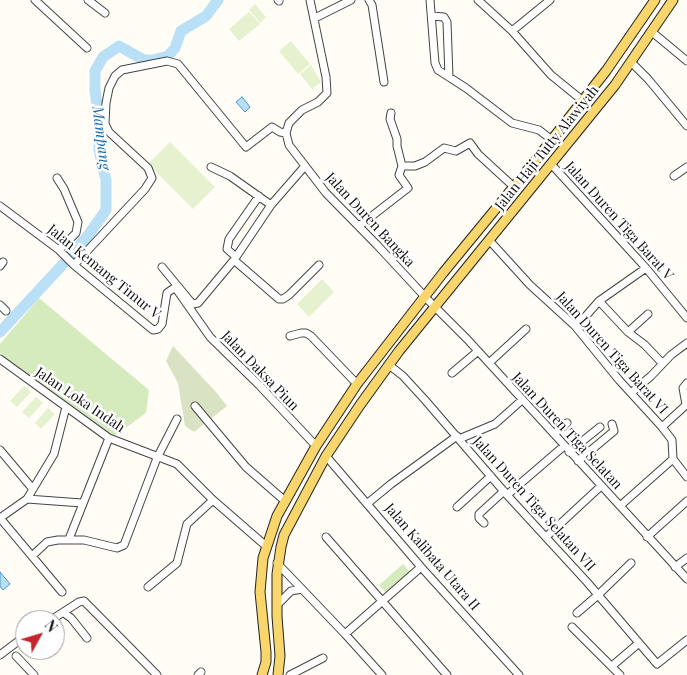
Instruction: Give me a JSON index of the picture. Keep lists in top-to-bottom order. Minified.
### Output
{"streets":{"main road":["Jalan Haji Tutty Alawiyah"],"street":["Jalan Duren Bangka","Jalan Duren Tiga Barat V","Jalan Kemang Timur V","Jalan Duren Tiga Barat VI","Jalan Daksa Piun","Jalan Loka Indah","Jalan Duren Tiga Selatan","Jalan Duren Tiga Selatan VII","Jalan Kalibata Utara II"]},"crossings":[["Jalan Haji Tutty Alawiyah","Jalan Duren Bangka"],["Jalan Haji Tutty Alawiyah","Jalan Duren Tiga Barat V"],["Jalan Haji Tutty Alawiyah","Jalan Duren Tiga Barat VI"],["Jalan Haji Tutty Alawiyah","Jalan Daksa Piun"],["Jalan Haji Tutty Alawiyah","Jalan Loka Indah"],["Jalan Haji Tutty Alawiyah","Jalan Duren Tiga Selatan"],["Jalan Haji Tutty Alawiyah","Jalan Duren Tiga Selatan VII"],["Jalan Haji Tutty Alawiyah","Jalan Kalibata Utara II"],["Jalan Duren Bangka","Jalan Duren Tiga Selatan"],["Jalan Kemang Timur V","Jalan Daksa Piun"]],"water":["Mampang"],"north":"top right"}
